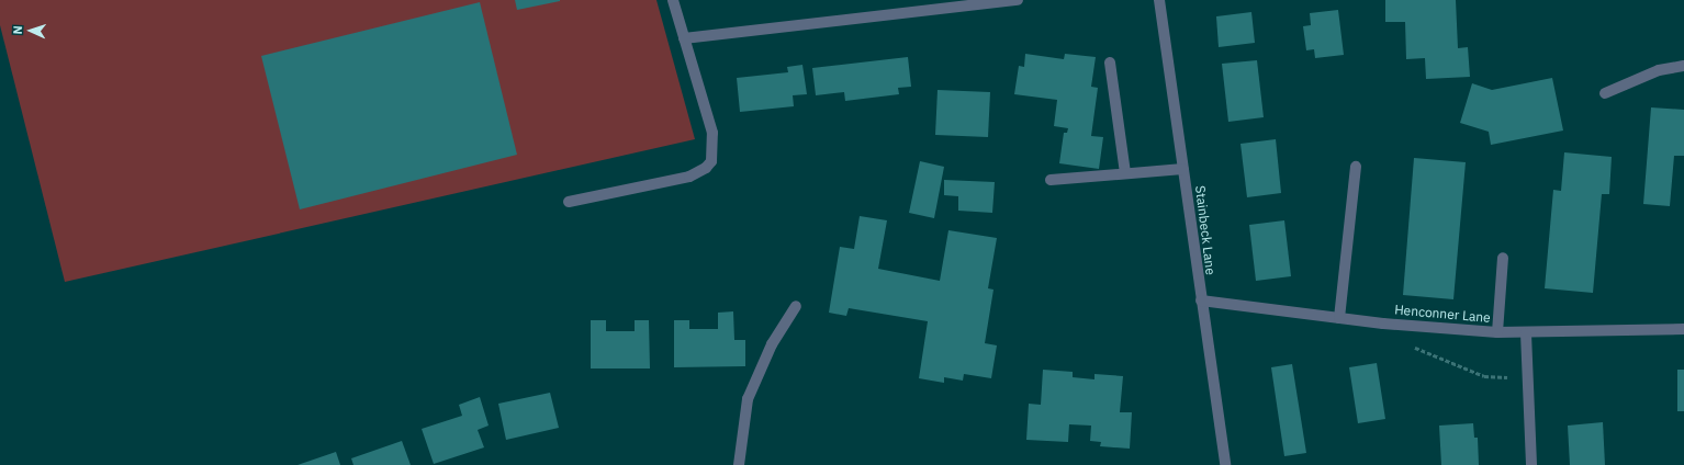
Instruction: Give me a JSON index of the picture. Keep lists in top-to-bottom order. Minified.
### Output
{"streets":{"street":["Stainbeck Lane","Henconner Lane"]},"crossings":[["Stainbeck Lane","Henconner Lane"]],"north":"left"}
